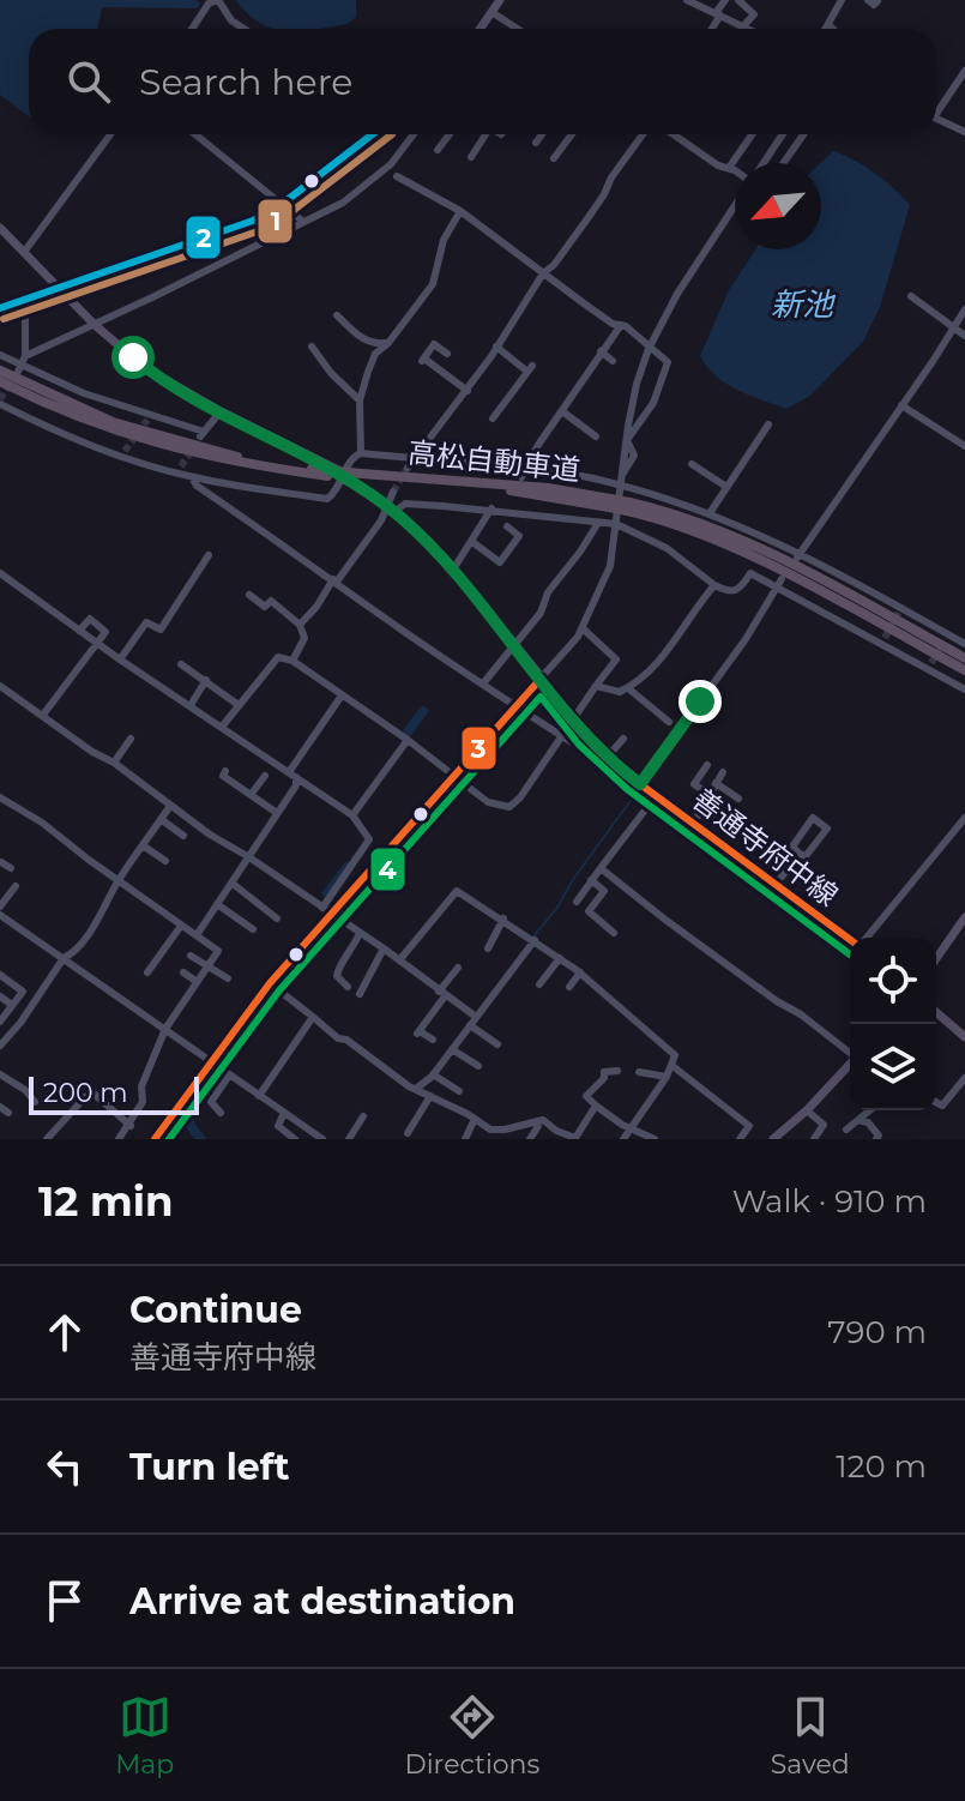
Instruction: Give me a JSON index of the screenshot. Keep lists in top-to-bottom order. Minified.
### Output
{"streets":{"highway":["高松自動車道"],"main road":["善通寺府中線"]},"water":["新池"],"lines":["transit line 2","transit line 1","transit line 3","transit line 4"],"scale_bar":"200 m","north":"bottom left","page":{"search":"Search here","scale":"200 m","heading":["12 min","Walk · 910 m"],"list":[["Continue","善通寺府中線","790 m"],["Turn left","120 m"],"Arrive at destination"],"nav":["Map","Directions","Saved"]}}
